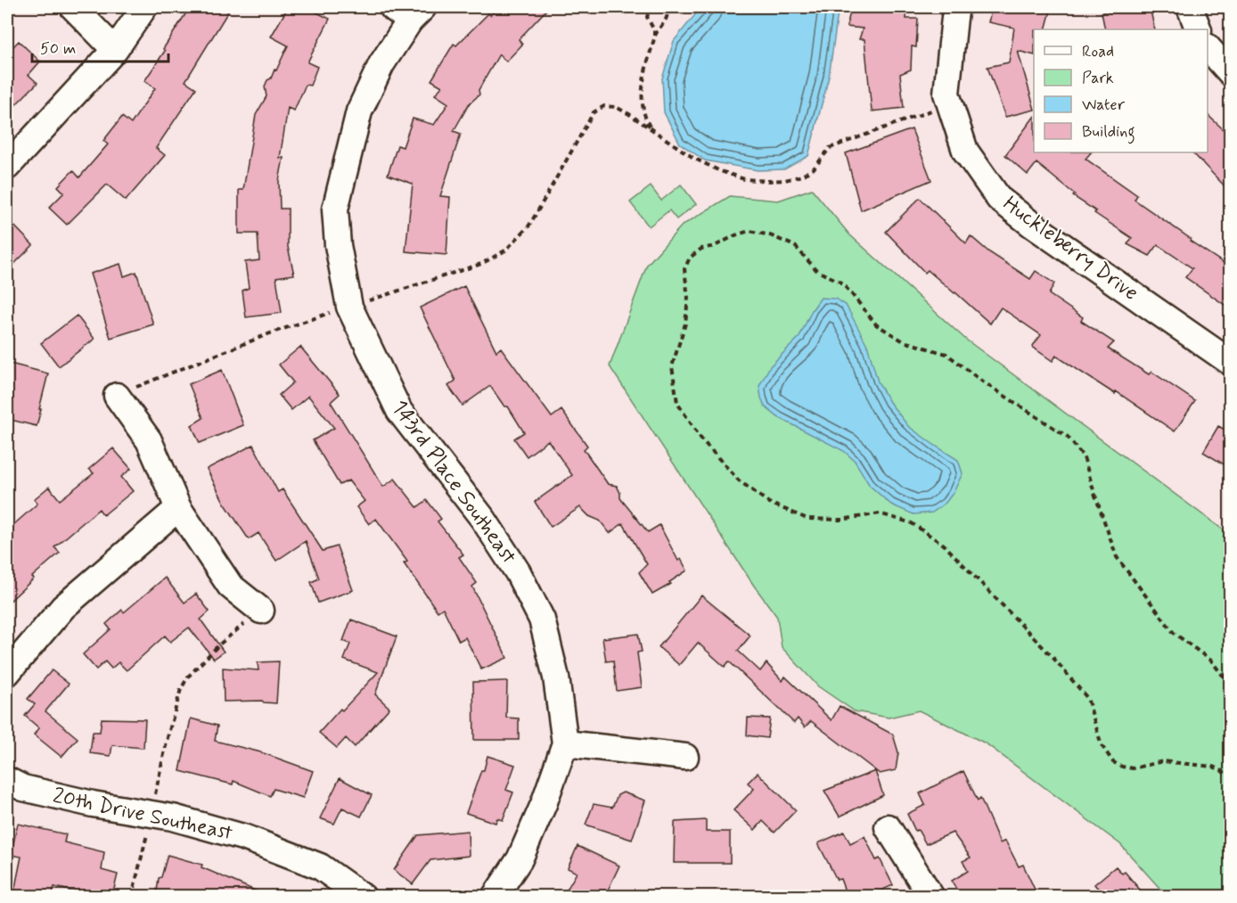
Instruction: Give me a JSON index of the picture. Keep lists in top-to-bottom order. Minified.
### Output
{"streets":{"street":["Huckleberry Drive","143rd Place Southeast","20th Drive Southeast"]},"legend":["Road","Park","Water","Building"],"scale_bar":"50 m"}
